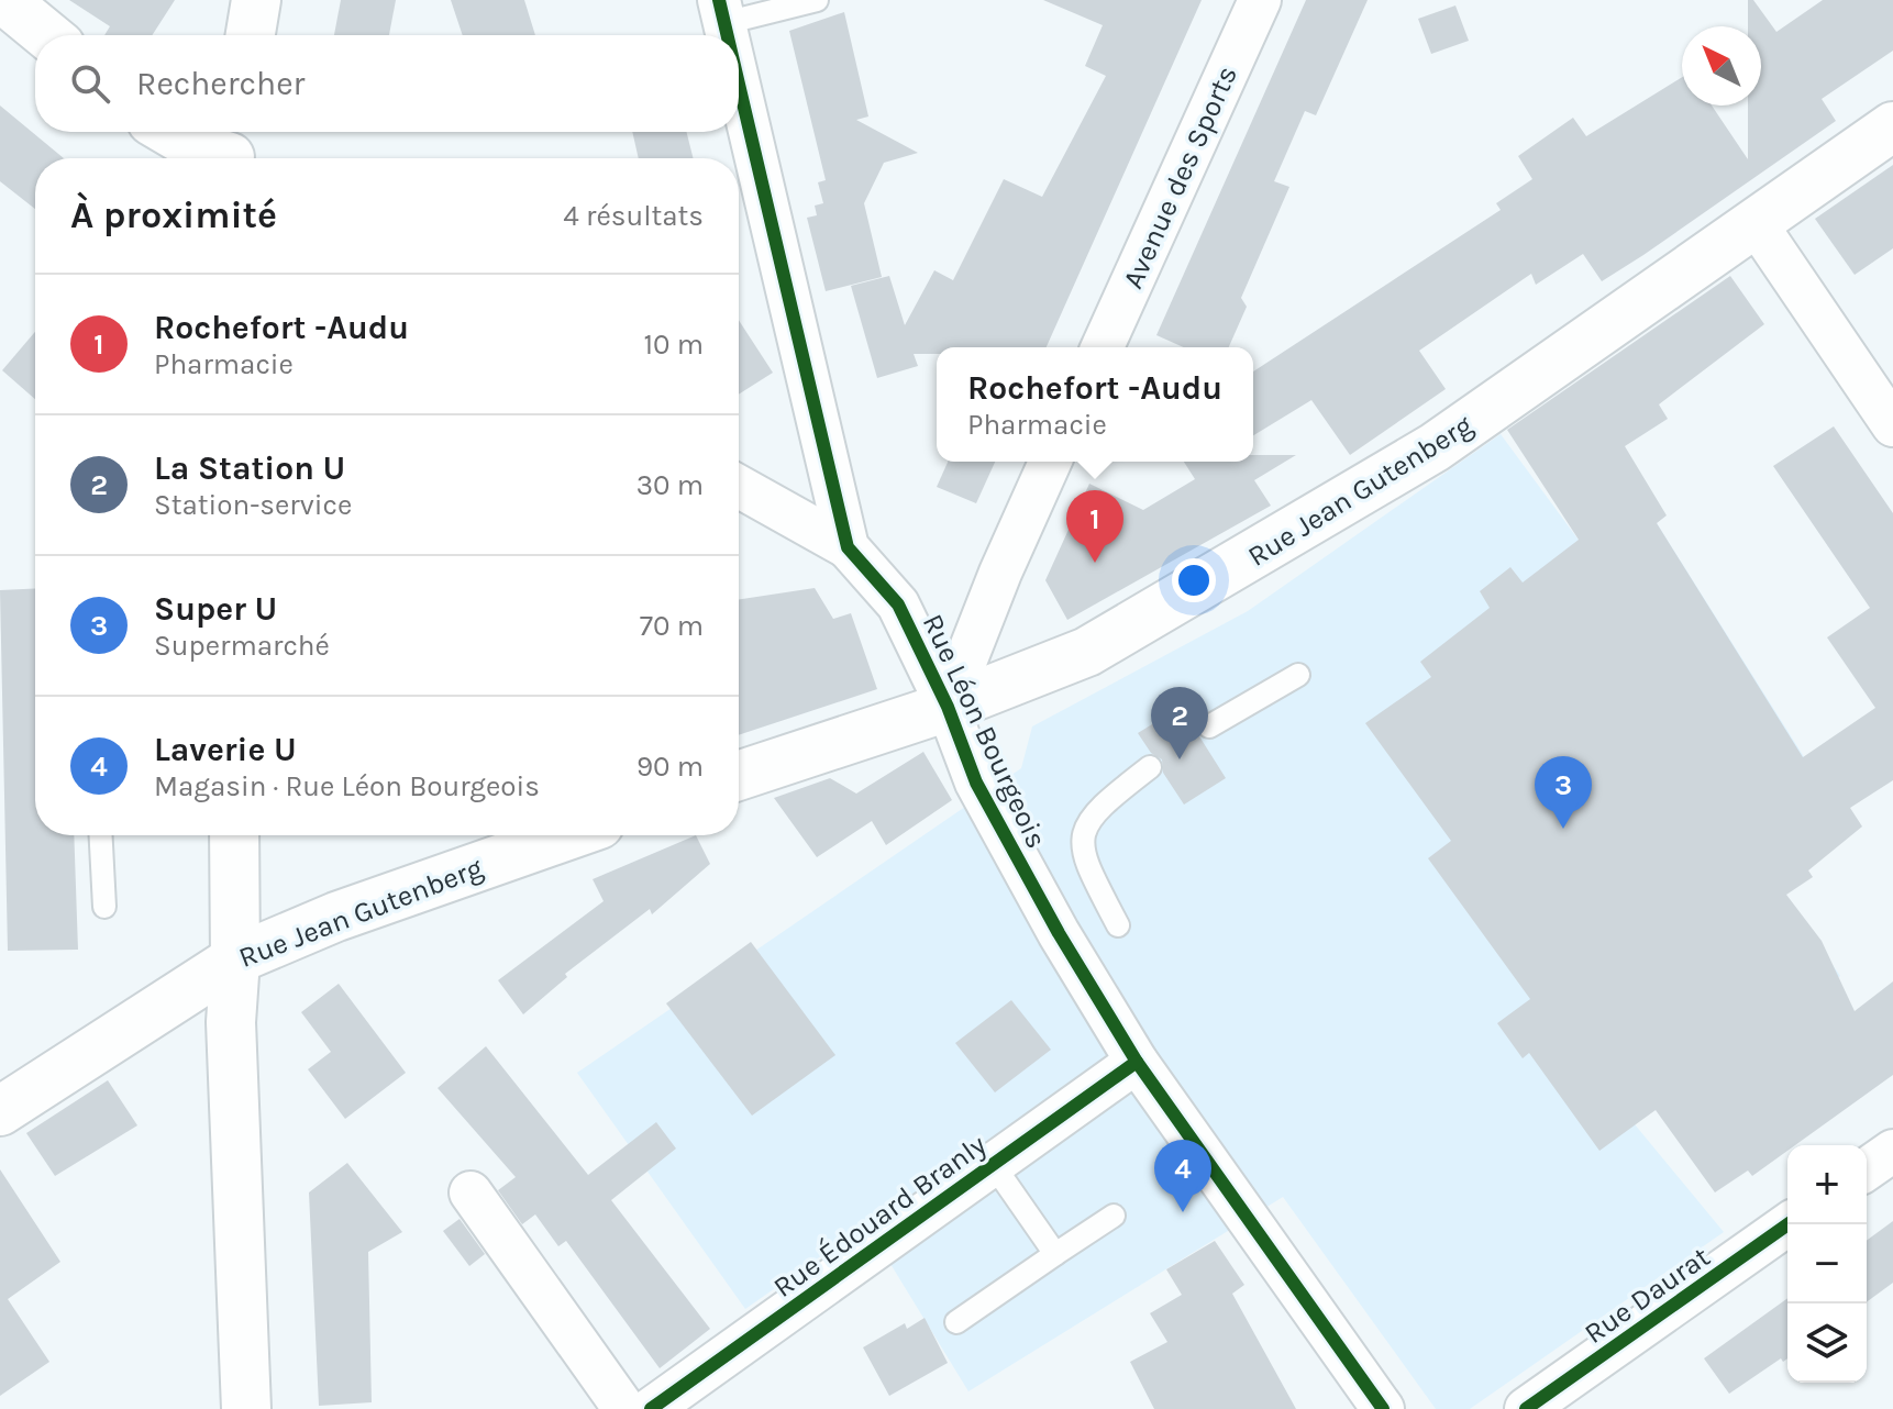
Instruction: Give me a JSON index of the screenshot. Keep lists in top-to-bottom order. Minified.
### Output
{"streets":{"main road":["Rue Jean Gutenberg"],"street":["Avenue des Sports","Rue Léon Bourgeois","Rue Édouard Branly","Rue Daurat"]},"crossings":[["Rue Jean Gutenberg","Rue Léon Bourgeois"],["Rue Léon Bourgeois","Rue Édouard Branly"]],"north":"top left","page":{"search":"Rechercher","heading":["À proximité","4 résultats"],"list":[{"mark":"1","name":"Rochefort -Audu","note":"Pharmacie","value":"10 m"},{"mark":"2","name":"La Station U","note":"Station-service","value":"30 m"},{"mark":"3","name":"Super U","note":"Supermarché","value":"70 m"},{"mark":"4","name":"Laverie U","note":"Magasin · Rue Léon Bourgeois","value":"90 m"}],"popup":["Rochefort -Audu","Pharmacie"],"pins":["1","2","3","4"],"map_buttons":["+","−"]}}
